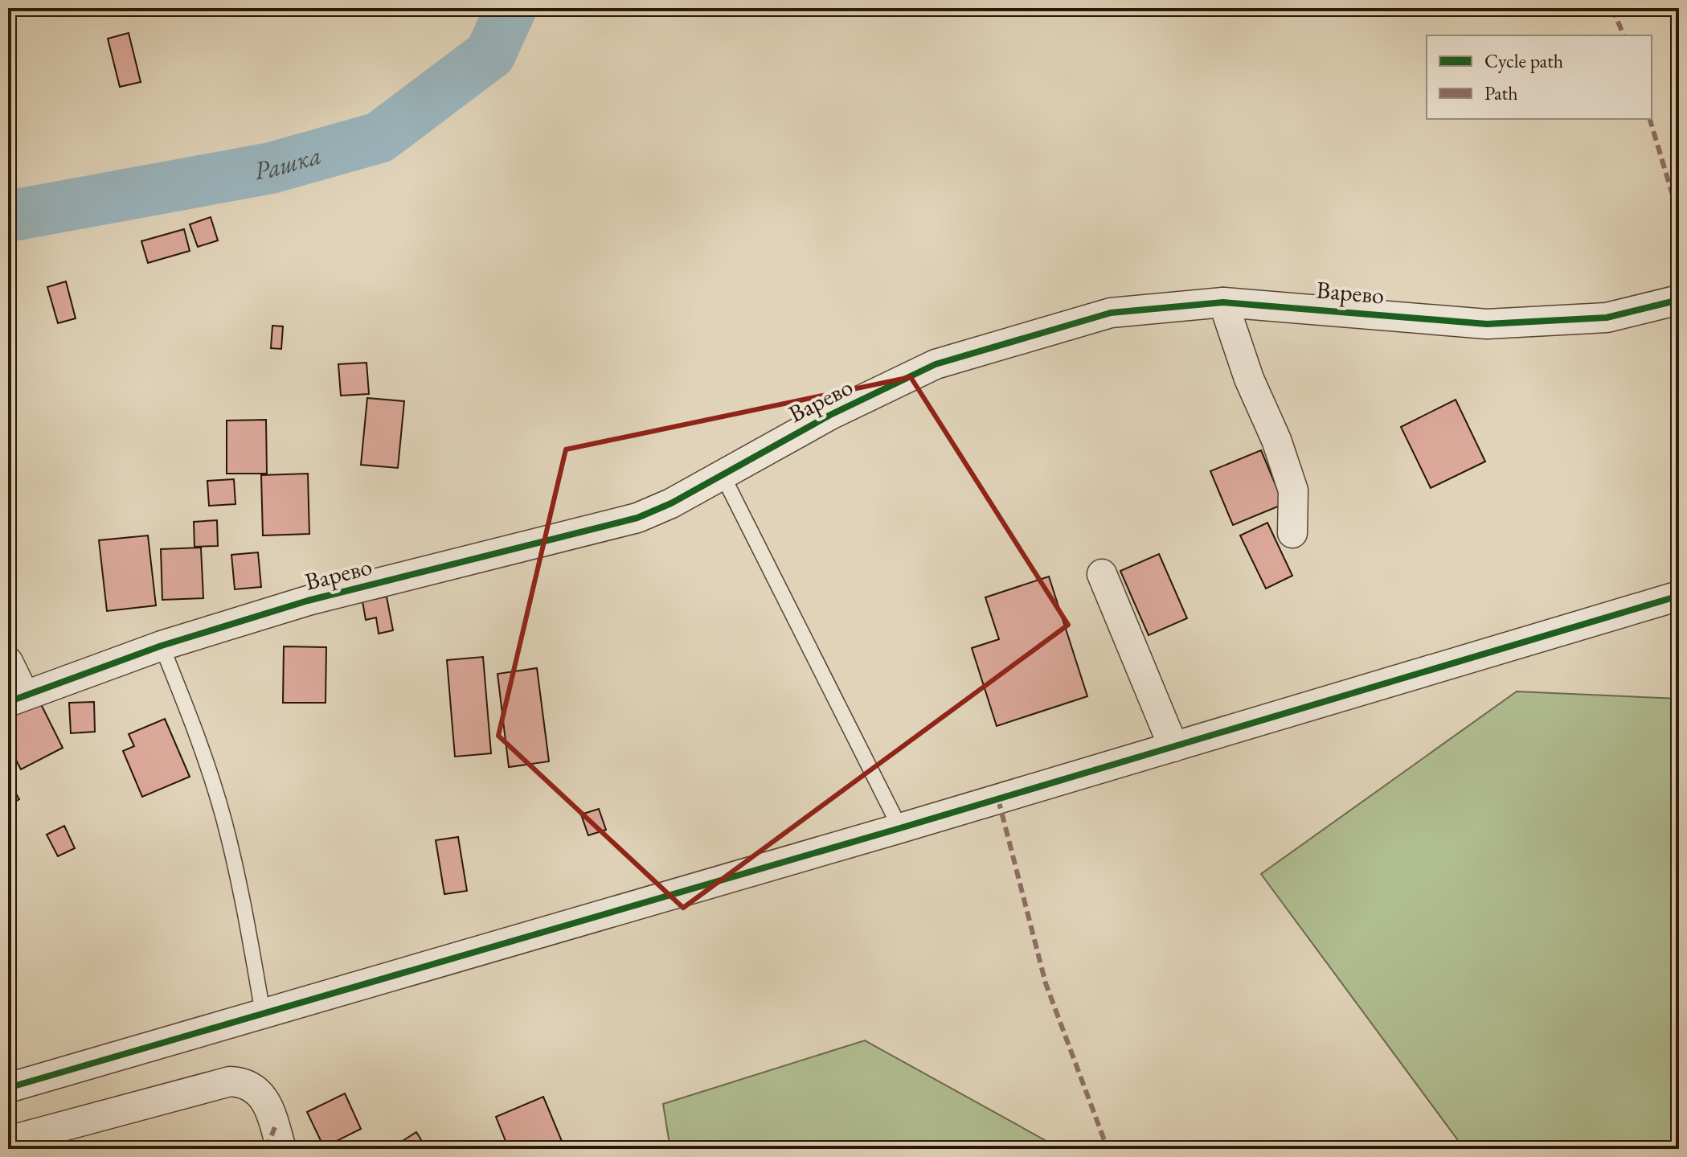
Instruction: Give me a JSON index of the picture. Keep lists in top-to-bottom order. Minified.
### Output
{"streets":{"street":["Варево"]},"water":["Рашка"],"legend":["Cycle path","Path"]}
